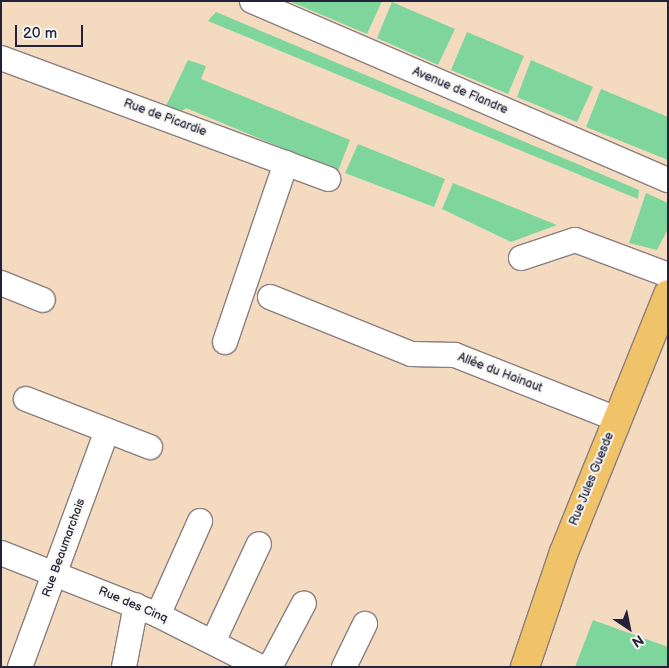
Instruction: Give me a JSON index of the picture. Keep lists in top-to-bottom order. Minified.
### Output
{"streets":{"main road":["Rue Jules Guesde"],"street":["Avenue de Flandre","Rue de Picardie","Allée du Hainaut","Rue Beaumarchais","Rue des Cinq"]},"crossings":[["Allée du Hainaut","Rue Jules Guesde"],["Rue Beaumarchais","Rue des Cinq"]],"scale_bar":"20 m","north":"bottom right"}
